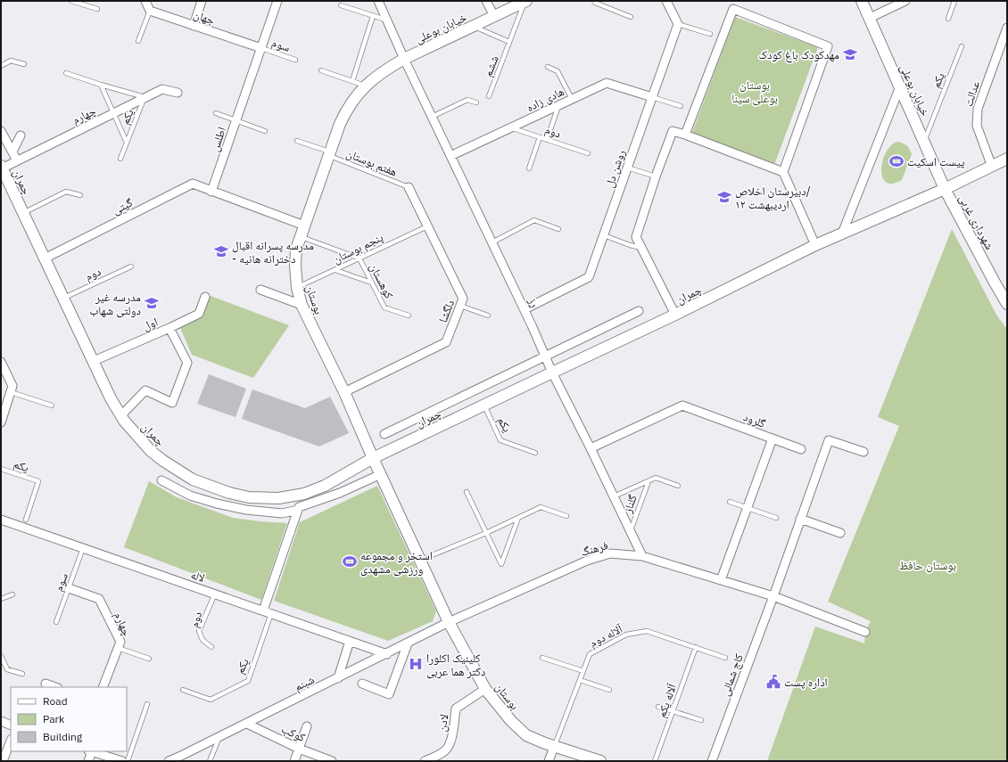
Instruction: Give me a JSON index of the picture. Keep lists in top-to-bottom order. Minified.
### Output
{"streets":{"street":["جهان","خیابان بوعلی","عدالت","هادی زاده","چهارم","اطلس","روشن دل","چمران","گیتی","شهرداری غربی","بوستان","رز","دلگشا","اول","گلرود","فرهنگ","لاله","کاج شمالی","شبنم","لادن","کوکب"],"lane":["سوم","ششم","یکم","دوم","هفتم بوستان","پنجم بوستان","کوهستان","گلناز","آلاله دوم","آلاله یکم"]},"crossings":[["جهان","سوم"],["جهان","اطلس"],["خیابان بوعلی","ششم"],["خیابان بوعلی","یکم"],["خیابان بوعلی","چمران"],["خیابان بوعلی","شهرداری غربی"],["خیابان بوعلی","بوستان"],["خیابان بوعلی","رز"],["سوم","چهارم"],["سوم","اطلس"],["سوم","لاله"],["یکم","چهارم"],["یکم","چمران"],["یکم","لاله"],["عدالت","چمران"],["هادی زاده","دوم"],["هادی زاده","روشن دل"],["هادی زاده","رز"],["چهارم","چمران"],["دوم","چمران"],["دوم","لاله"],["اطلس","گیتی"],["هفتم بوستان","بوستان"],["هفتم بوستان","دلگشا"],["روشن دل","رز"],["چمران","گیتی"],["چمران","شهرداری غربی"],["چمران","بوستان"],["چمران","رز"],["چمران","اول"],["پنجم بوستان","کوهستان"],["پنجم بوستان","بوستان"],["پنجم بوستان","دلگشا"],["کوهستان","بوستان"],["بوستان","رز"],["بوستان","دلگشا"],["بوستان","فرهنگ"],["بوستان","آلاله دوم"],["بوستان","شبنم"],["بوستان","لادن"],["رز","گلرود"],["رز","گلناز"],["رز","فرهنگ"],["گلرود","فرهنگ"],["فرهنگ","کاج شمالی"],["فرهنگ","شبنم"],["لاله","شبنم"],["آلاله دوم","آلاله یکم"],["شبنم","کوکب"]],"parks":["بوستان بوعلی سینا","بوستان حافظ"],"places":{"school or university":["مهدکودک باغ کودک","دبیرستان اخلاص/ ۱۲ اردیبهشت","مدرسه پسرانه اقبال - دخترانه هانیه","مدرسه غیر دولتی شهاب"],"sports":["پیست اسکیت","استخر و مجموعه ورزشی مشهدی"],"hospital":["کلینیک اکلورا دکتر هما عربی"],"public building":["اداره پست"]},"legend":["Road","Park","Building"]}
